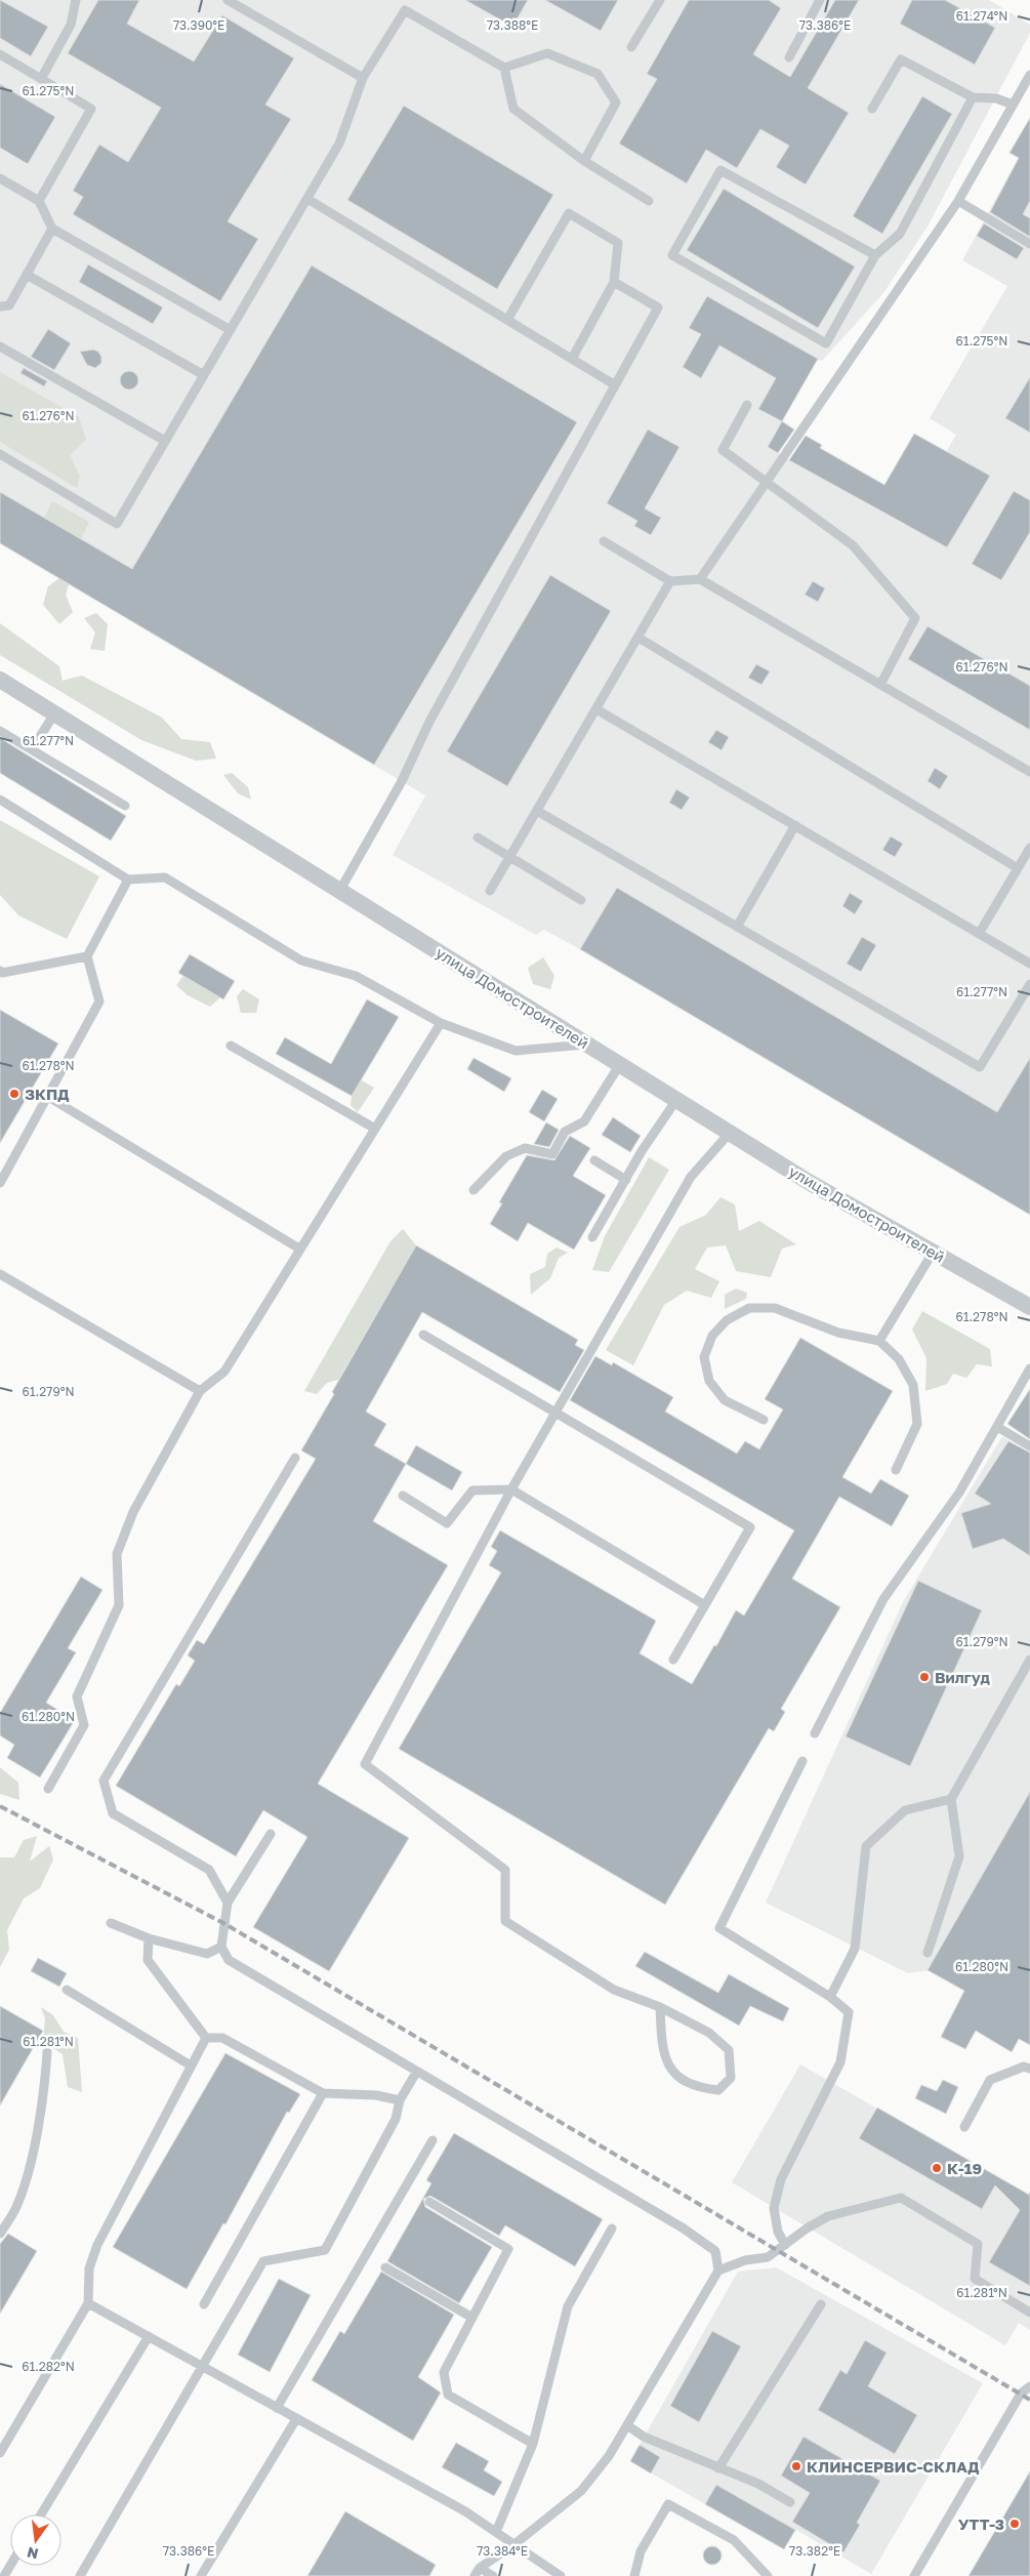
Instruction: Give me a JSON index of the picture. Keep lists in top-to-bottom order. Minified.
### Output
{"streets":{"street":["улица Домостроителей"]},"places":["ЗКПД","Вилгуд","К-19","КЛИНСЕРВИС-СКЛАД","УТТ-3"],"north":"bottom","coordinates":["61.274°N","73.390°E","73.388°E","73.386°E","61.275°N","61.276°N","61.277°N","61.278°N","61.279°N","61.280°N","61.281°N","61.282°N","73.384°E","73.382°E"]}
